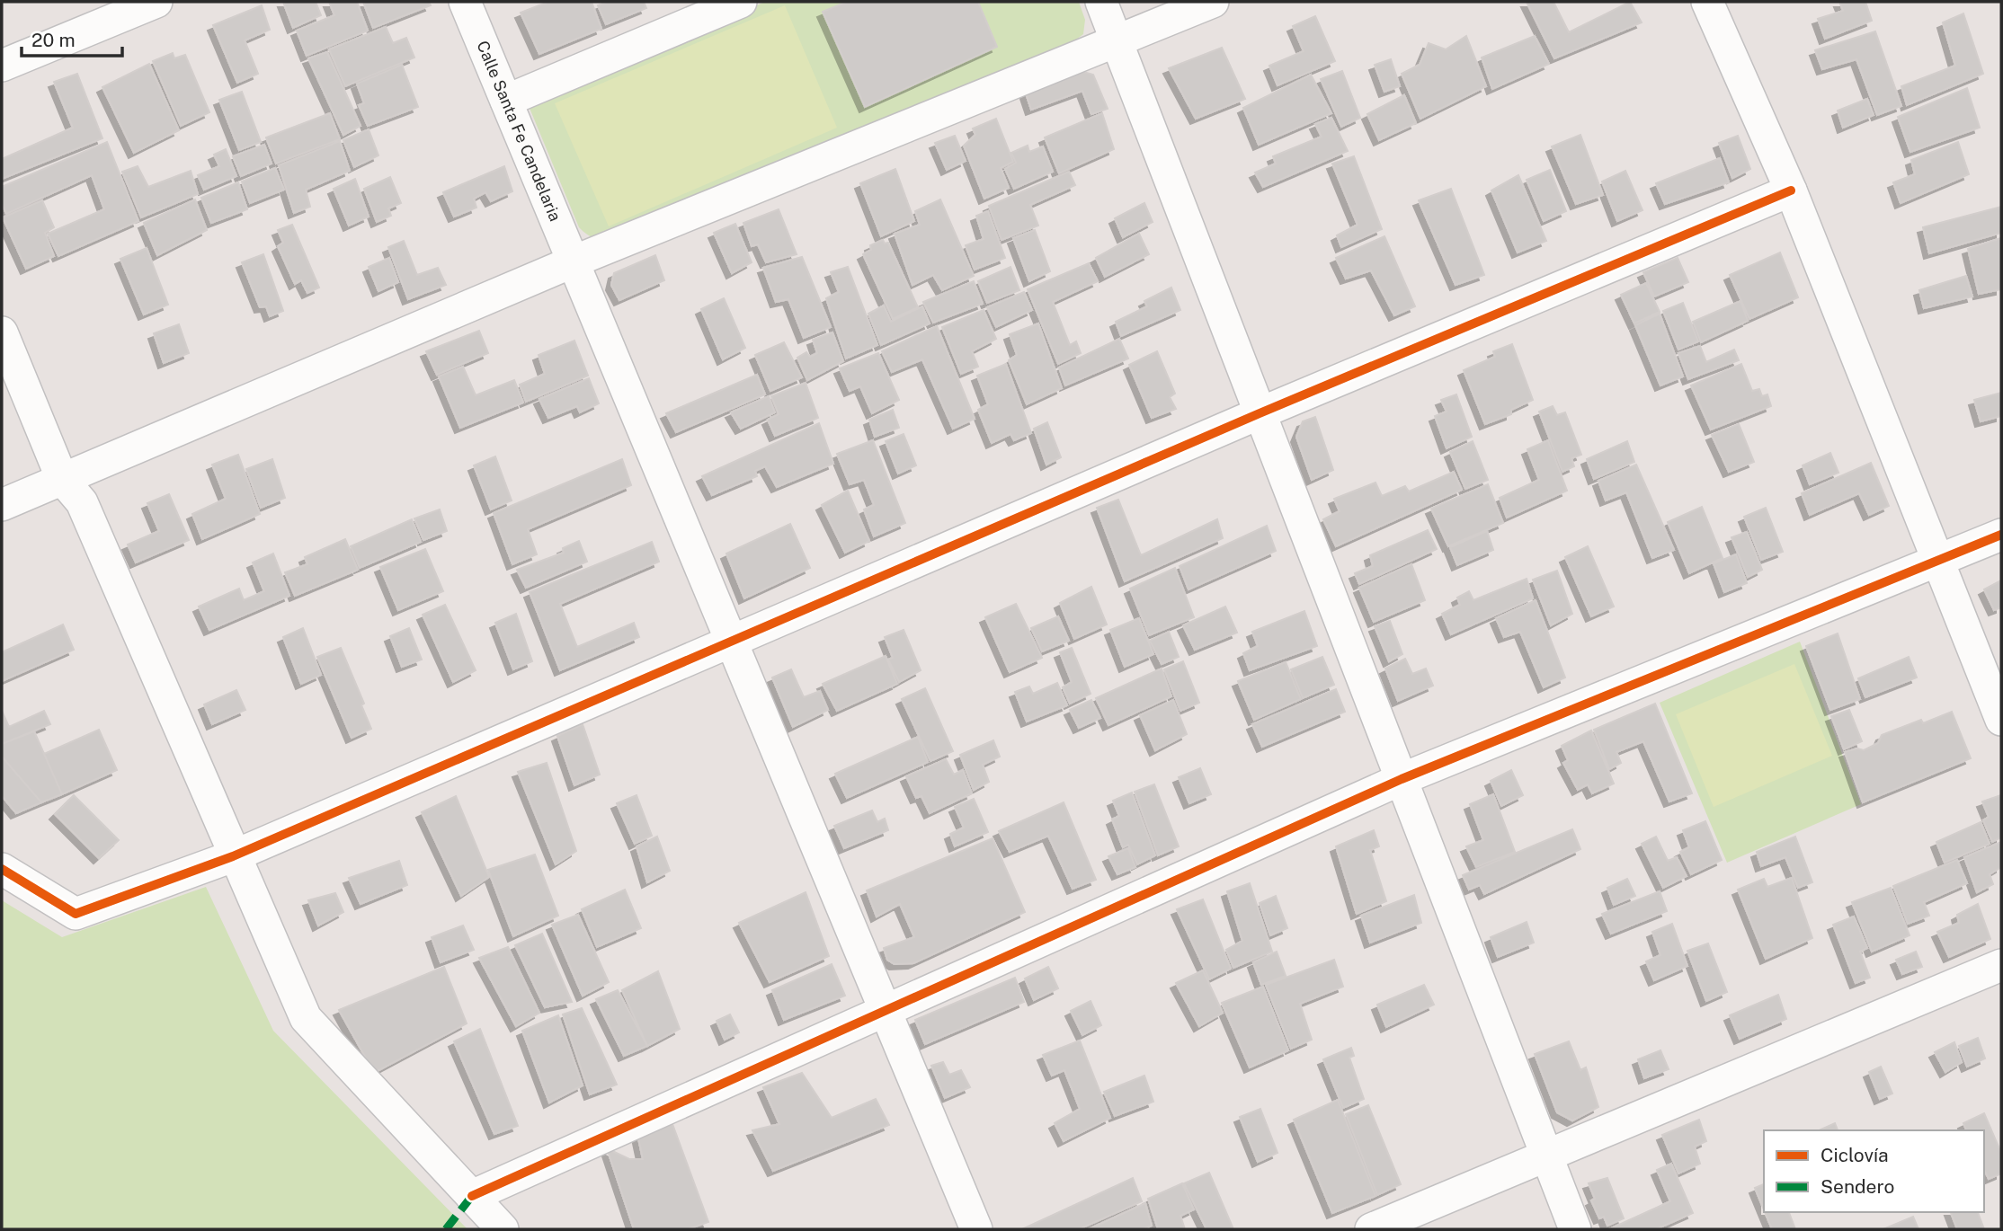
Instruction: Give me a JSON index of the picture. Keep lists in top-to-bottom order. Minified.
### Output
{"streets":{"street":["Calle Santa Fe Candelaria"]},"legend":["Ciclovía","Sendero"],"scale_bar":"20 m"}
